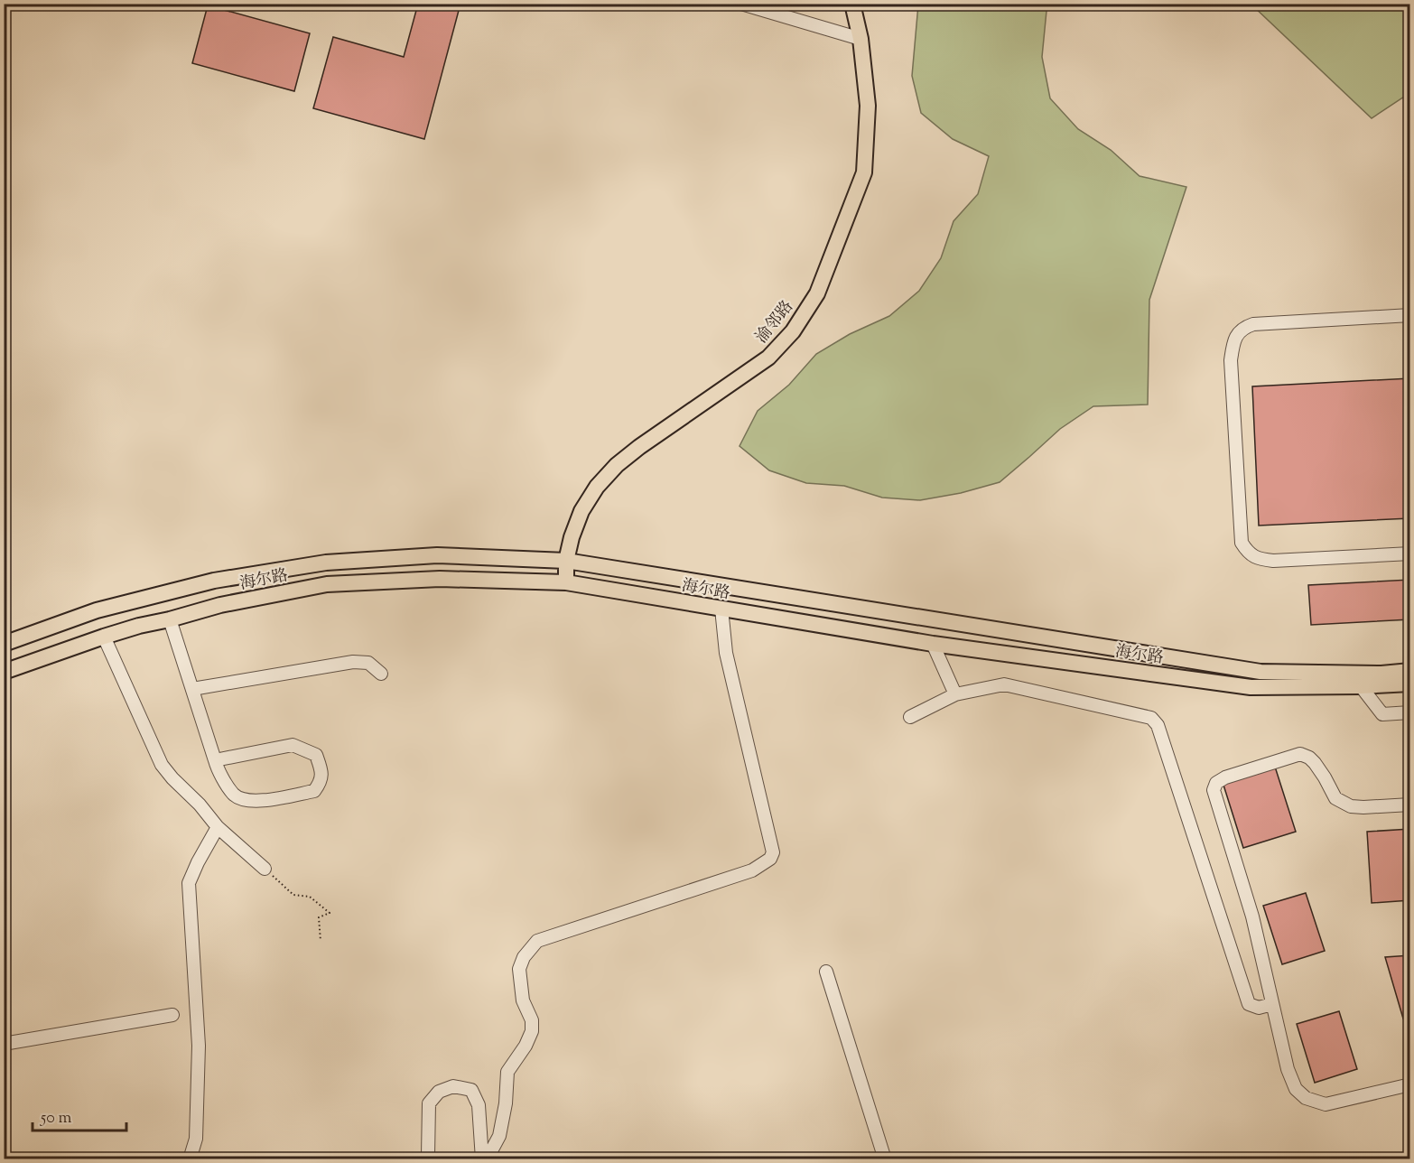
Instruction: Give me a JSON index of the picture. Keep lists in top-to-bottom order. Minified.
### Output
{"streets":{"main road":["渝邻路","海尔路"]},"crossings":[["渝邻路","海尔路"]],"scale_bar":"50 m"}
